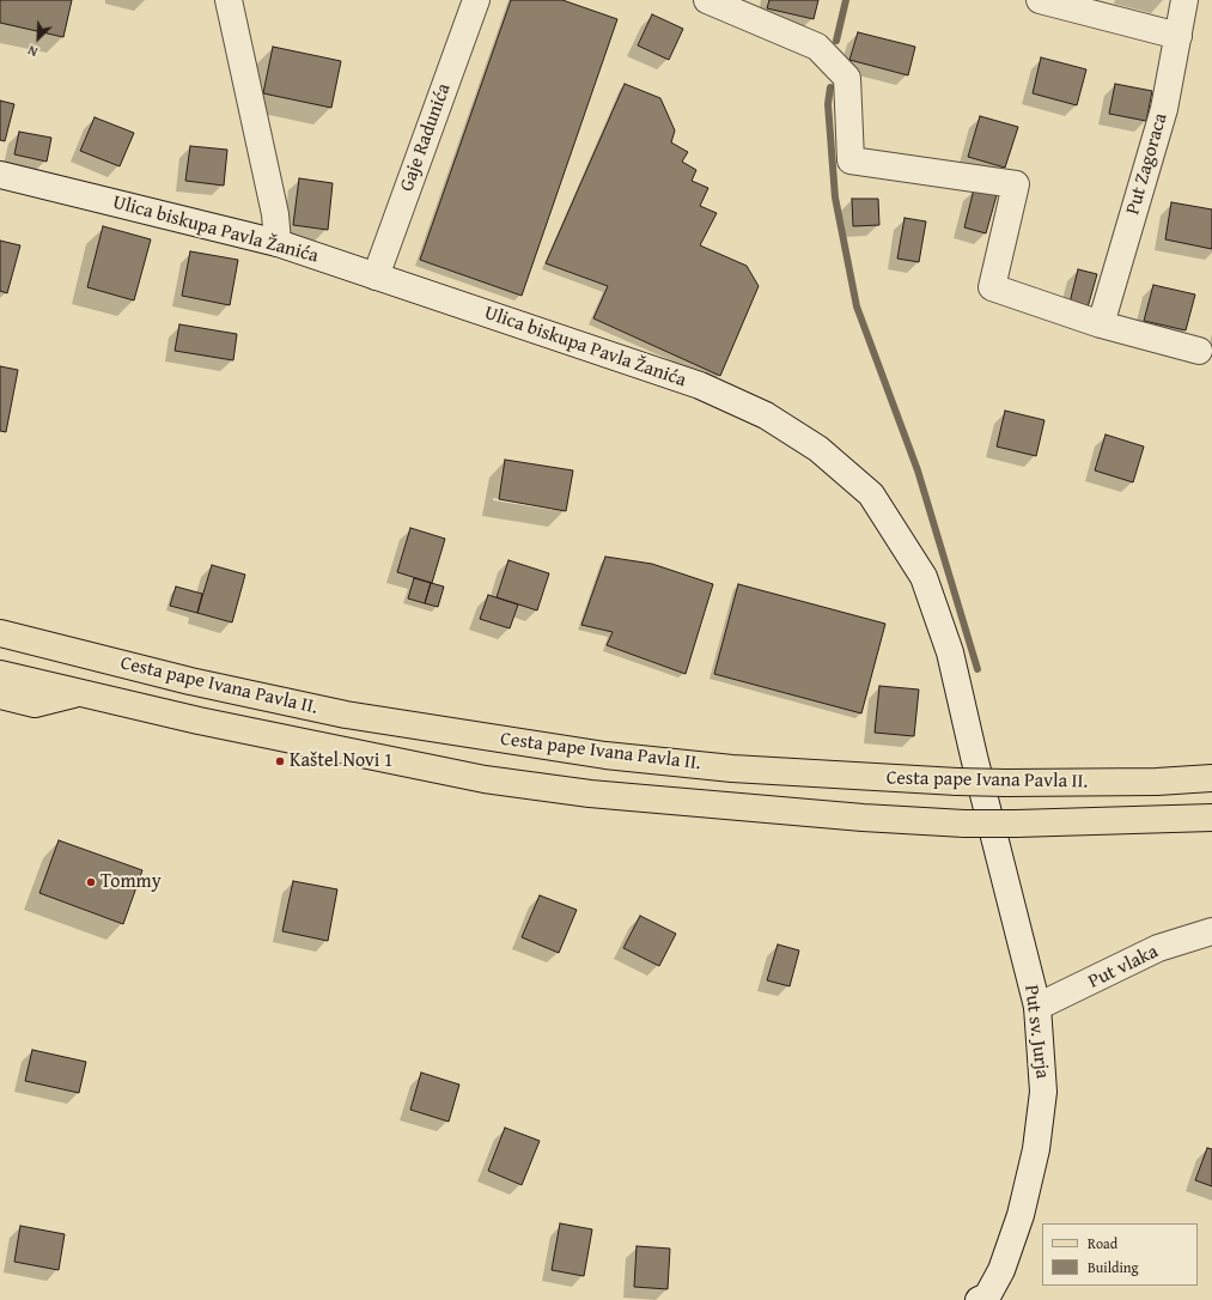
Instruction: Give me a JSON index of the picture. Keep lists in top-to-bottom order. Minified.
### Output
{"streets":{"main road":["Cesta pape Ivana Pavla II."],"street":["Gaje Radunića","Put Zagoraca","Ulica biskupa Pavla Žanića","Put vlaka","Put sv. Jurja"]},"crossings":[["Gaje Radunića","Ulica biskupa Pavla Žanića"],["Ulica biskupa Pavla Žanića","Put sv. Jurja"],["Put vlaka","Put sv. Jurja"]],"places":["Kaštel Novi 1","Tommy"],"legend":["Road","Building"],"north":"bottom left"}
